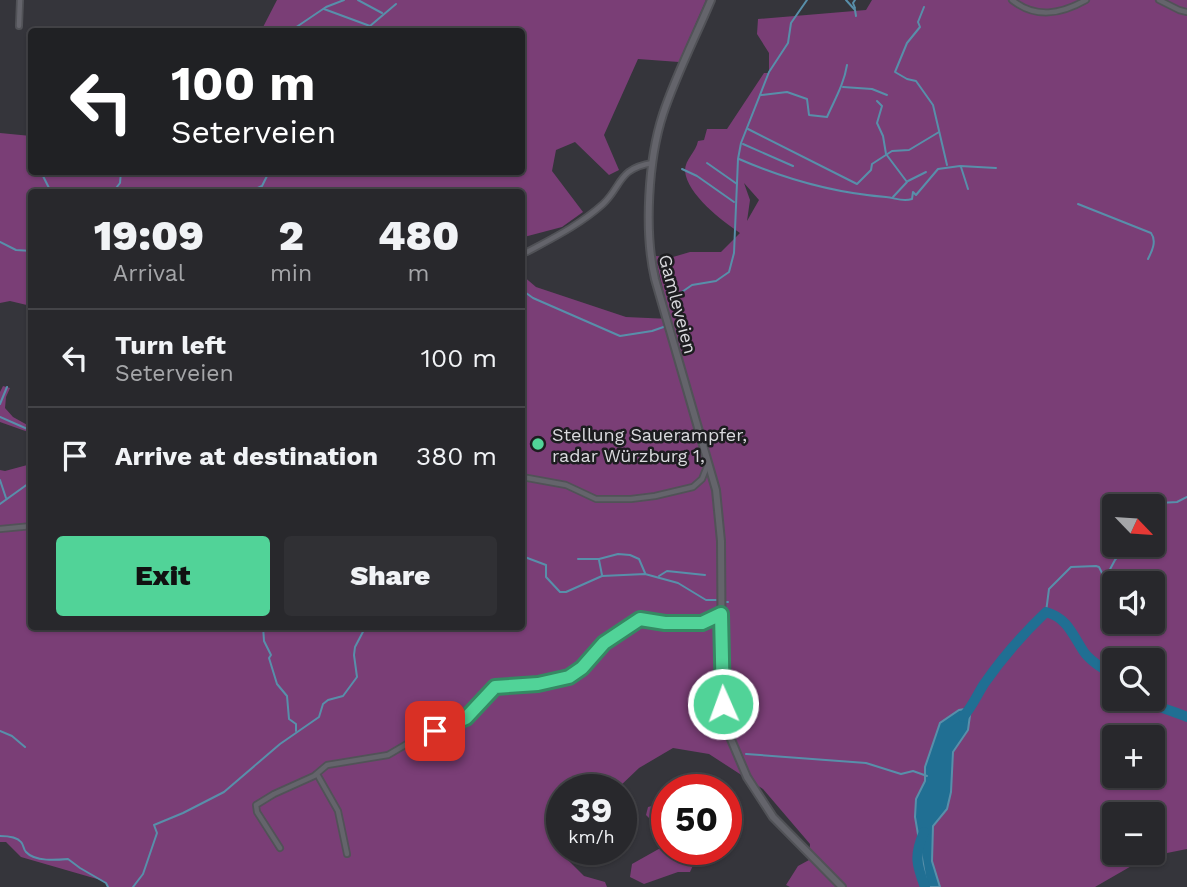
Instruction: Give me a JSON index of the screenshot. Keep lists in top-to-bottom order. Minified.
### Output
{"streets":{"main road":["Gamleveien"]},"places":["Stellung Sauerampfer, radar Würzburg 1,"],"north":"bottom right","page":{"turn":["100 m","Seterveien"],"eta":["19:09","Arrival","2","min","480","m"],"list":[{"name":"Turn left","note":"Seterveien","value":"100 m"},{"name":"Arrive at destination","value":"380 m"}],"map_buttons":["+","−"],"buttons":["Exit","Share"],"speed":"39 km/h","limit":"50"}}
